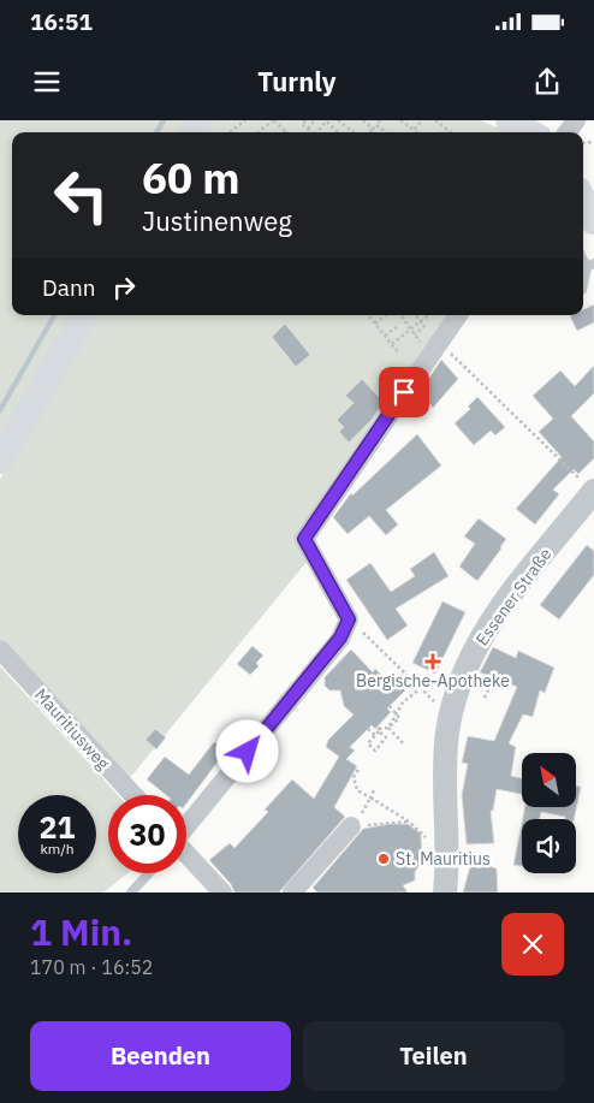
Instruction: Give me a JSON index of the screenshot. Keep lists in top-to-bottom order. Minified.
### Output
{"streets":{"street":["Essener Straße","Mauritiusweg"]},"places":{"health":["Bergische-Apotheke"],"other":["St. Mauritius"]},"north":"top left","page":{"status":"16:51","header":"Turnly","turn":["60 m","Justinenweg"],"then":"Dann","speed":"21 km/h","limit":"30","heading":["1 Min.","170 m · 16:52"],"buttons":["Beenden","Teilen"]}}
